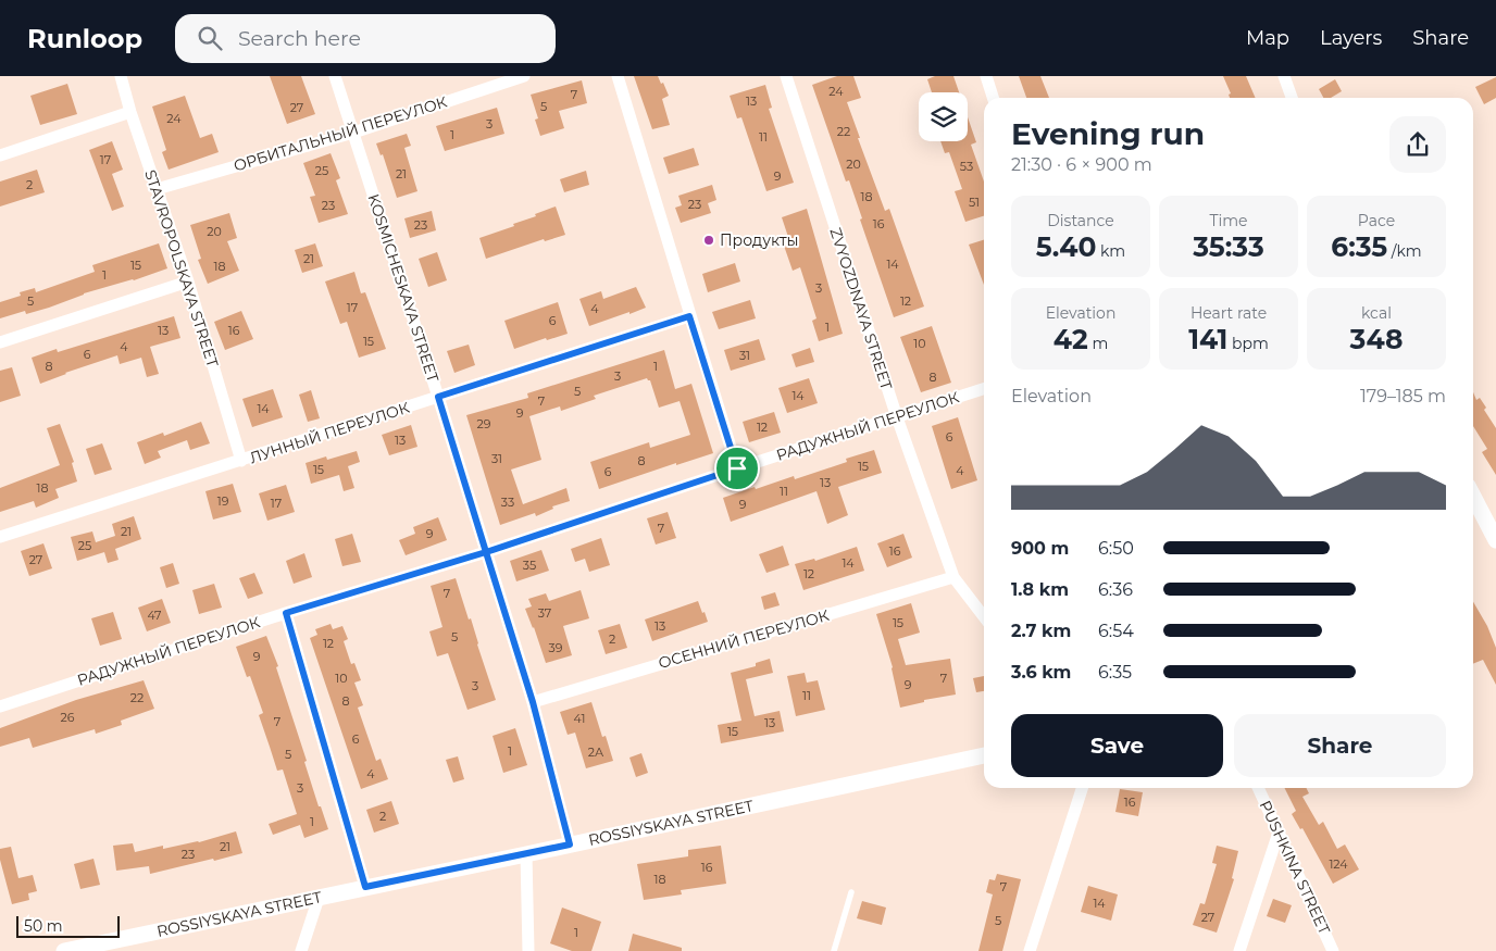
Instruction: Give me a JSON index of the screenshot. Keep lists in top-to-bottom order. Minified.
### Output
{"streets":{"street":["ОРБИТАЛЬНЫЙ ПЕРЕУЛОК","STAVROPOLSKAYA STREET","KOSMICHESKAYA STREET","ZVYOZDNAYA STREET","РАДУЖНЫЙ ПЕРЕУЛОК","ЛУННЫЙ ПЕРЕУЛОК","ОСЕННИЙ ПЕРЕУЛОК","ROSSIYSKAYA STREET","PUSHKINA STREET"]},"crossings":[["ОРБИТАЛЬНЫЙ ПЕРЕУЛОК","STAVROPOLSKAYA STREET"],["ОРБИТАЛЬНЫЙ ПЕРЕУЛОК","KOSMICHESKAYA STREET"],["STAVROPOLSKAYA STREET","ЛУННЫЙ ПЕРЕУЛОК"],["KOSMICHESKAYA STREET","РАДУЖНЫЙ ПЕРЕУЛОК"],["KOSMICHESKAYA STREET","ЛУННЫЙ ПЕРЕУЛОК"],["KOSMICHESKAYA STREET","ОСЕННИЙ ПЕРЕУЛОК"],["KOSMICHESKAYA STREET","ROSSIYSKAYA STREET"],["ZVYOZDNAYA STREET","РАДУЖНЫЙ ПЕРЕУЛОК"],["ZVYOZDNAYA STREET","ОСЕННИЙ ПЕРЕУЛОК"]],"places":["Продукты"],"house_numbers":["24","7","13","5","27","24","3","22","1","11","17","20","53","25","21","9","2","18","51","23","23","16","23","20","21","14","15","18","1","3","5","12","17","4","6","1","13","16","15","10","4","6","31","8","1","3","8","5","14","7","14","9","29","12","6","13","31","8","15","15","4","6","13","18","11","19","33","17","9","7","21","9","25","16","27","14","35","12","7","37","47","15","13","5","2","12","39","9","10","7","9","3","11","22","8","26","41","7","13","15","6","1","2А","5","4","3","16","2","1","21","23","124","16","18","7","14","27","5","1"],"scale_bar":"50 m","page":{"header":"Runloop","search":"Search here","nav":["Map","Layers","Share"],"heading":["Evening run","21:30 · 6 × 900 m"],"stats":[["Distance","5.40 km"],["Time","35:33"],["Pace","6:35 /km"],["Elevation","42 m"],["Heart rate","141 bpm"],["kcal","348"]],"chart":["Elevation","179–185 m"],"list":[{"name":"900 m","note":"6:50"},{"name":"1.8 km","note":"6:36"},{"name":"2.7 km","note":"6:54"},{"name":"3.6 km","note":"6:35"}],"buttons":["Save","Share"],"scale":"50 m"}}
